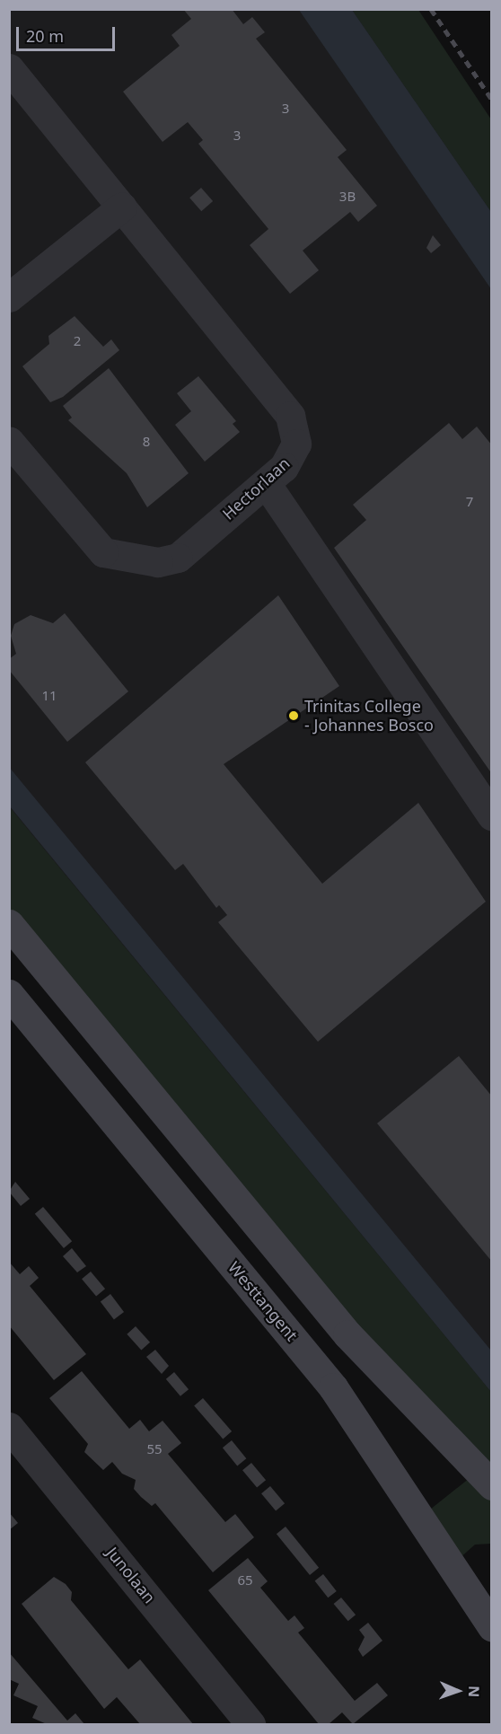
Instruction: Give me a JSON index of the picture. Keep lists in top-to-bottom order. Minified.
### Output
{"streets":{"main road":["Westtangent"],"street":["Hectorlaan","Junolaan"]},"places":["Trinitas College - Johannes Bosco"],"house_numbers":["3","3","3B","2","8","7","11","55","65"],"scale_bar":"20 m","north":"right"}
